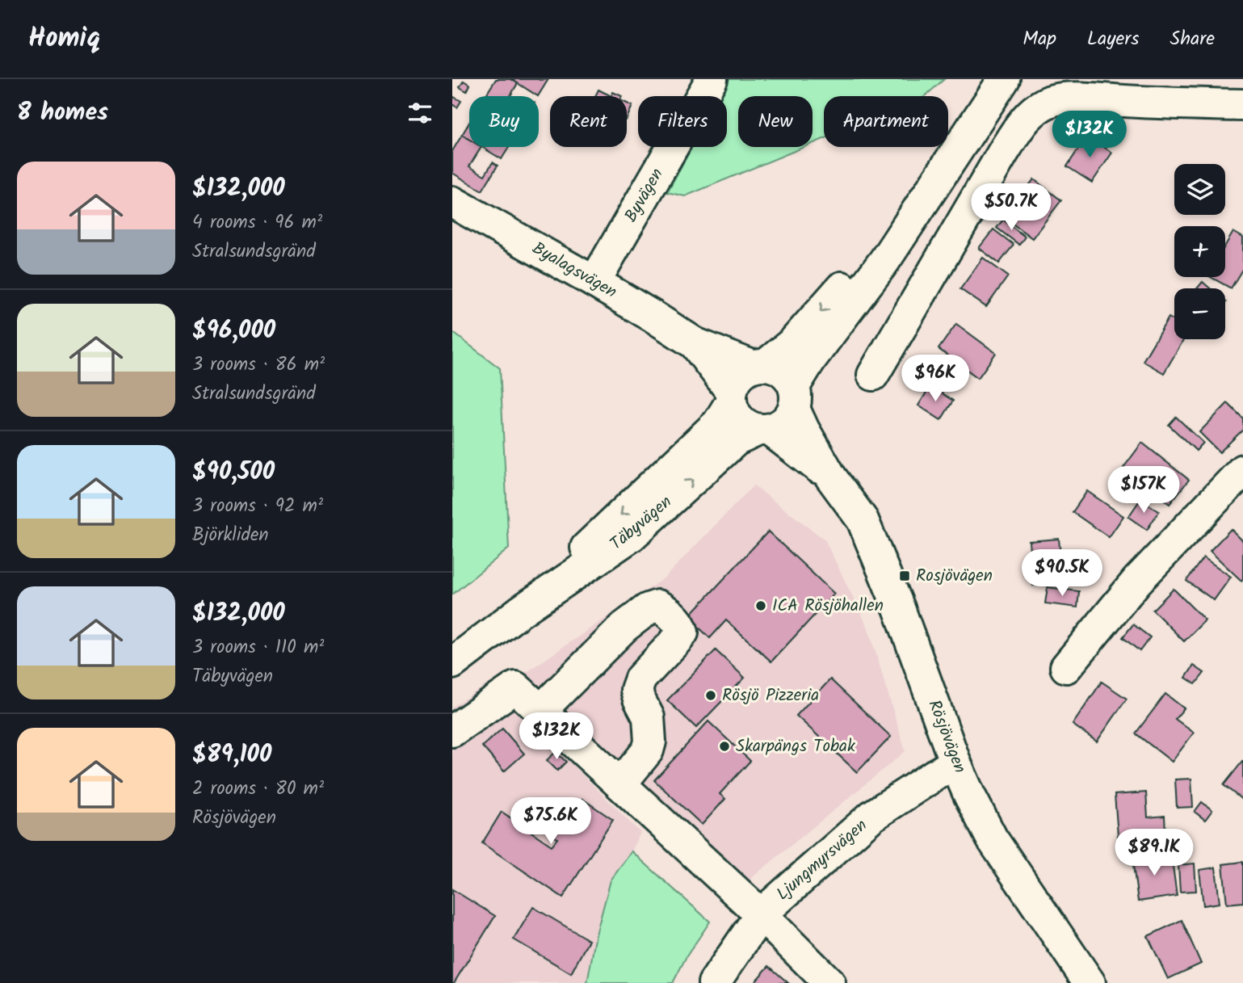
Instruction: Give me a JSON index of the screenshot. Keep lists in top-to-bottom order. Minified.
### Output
{"streets":{"street":["Byvägen","Byalagsvägen","Täbyvägen","Rösjövägen","Ljungmyrsvägen"]},"crossings":[["Byvägen","Byalagsvägen"],["Byalagsvägen","Täbyvägen"],["Byalagsvägen","Rösjövägen"],["Täbyvägen","Rösjövägen"],["Rösjövägen","Ljungmyrsvägen"]],"places":{"transit":["Rosjövägen"],"other":["ICA Rösjöhallen","Rösjö Pizzeria","Skarpängs Tobak"]},"page":{"header":"Homiq","nav":["Map","Layers","Share"],"heading":"8 homes","chip":["Buy","Rent","Filters","New","Apartment"],"price":["$132K","$50.7K","$96K","$157K","$90.5K","$132K","$75.6K","$89.1K"],"list":[{"name":"$132,000","note":"4 rooms · 96 m² · Stralsundsgränd"},{"name":"$96,000","note":"3 rooms · 86 m² · Stralsundsgränd"},{"name":"$90,500","note":"3 rooms · 92 m² · Björkliden"},{"name":"$132,000","note":"3 rooms · 110 m² · Täbyvägen"},{"name":"$89,100","note":"2 rooms · 80 m² · Rösjövägen"}],"map_buttons":["+","−"]}}
